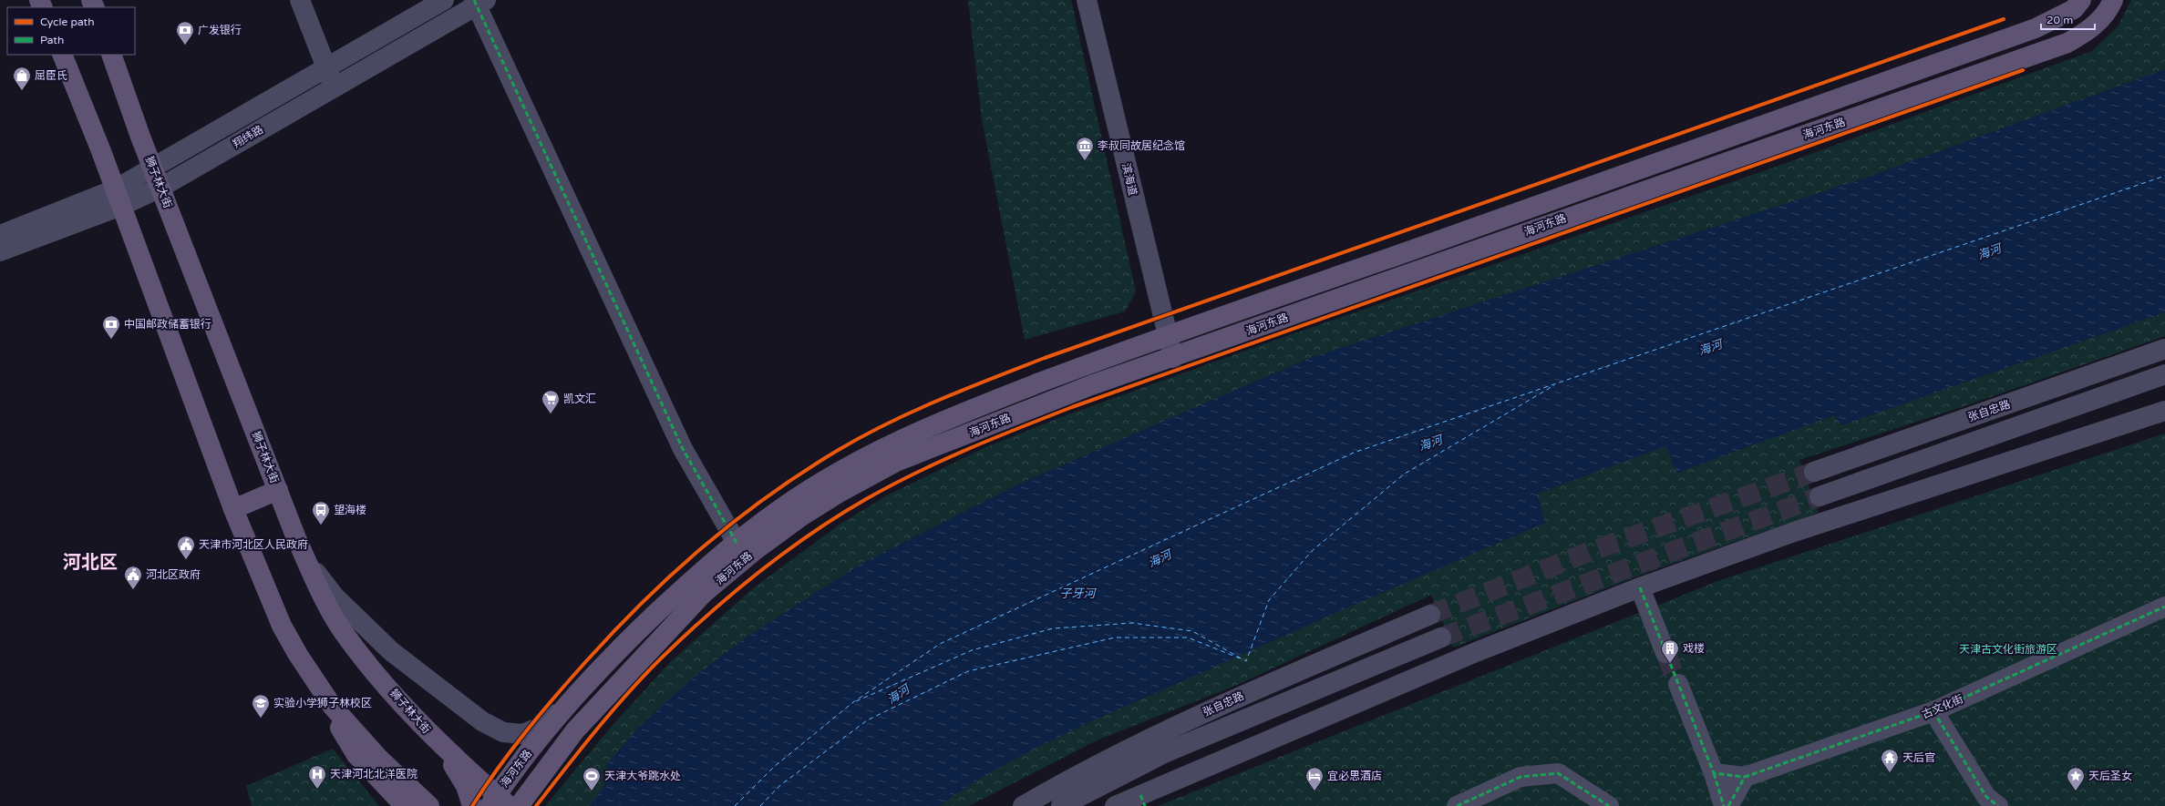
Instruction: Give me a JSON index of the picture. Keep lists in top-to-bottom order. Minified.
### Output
{"streets":{"main road":["海河东路","狮子林大街"],"street":["翔纬路","滨海道","张自忠路","古文化街"]},"crossings":[["海河东路","滨海道"],["海河东路","狮子林大街"],["翔纬路","狮子林大街"]],"districts":["河北区"],"water":["海河","子牙河"],"parks":["天津古文化街旅游区"],"places":{"bank":["广发银行","中国邮政储蓄银行"],"shop":["屈臣氏"],"museum":["李叔同故居纪念馆"],"supermarket":["凯文汇"],"bus stop":["望海楼"],"public building":["天津市河北区人民政府","河北区政府"],"building":["戏楼"],"school or university":["实验小学狮子林校区"],"temple":["天后官"],"hospital":["天津河北北洋医院"],"sports":["天津大爷跳水处"],"hotel":["宜必思酒店"],"place":["天后圣女"]},"legend":["Cycle path","Path"],"scale_bar":"20 m"}
